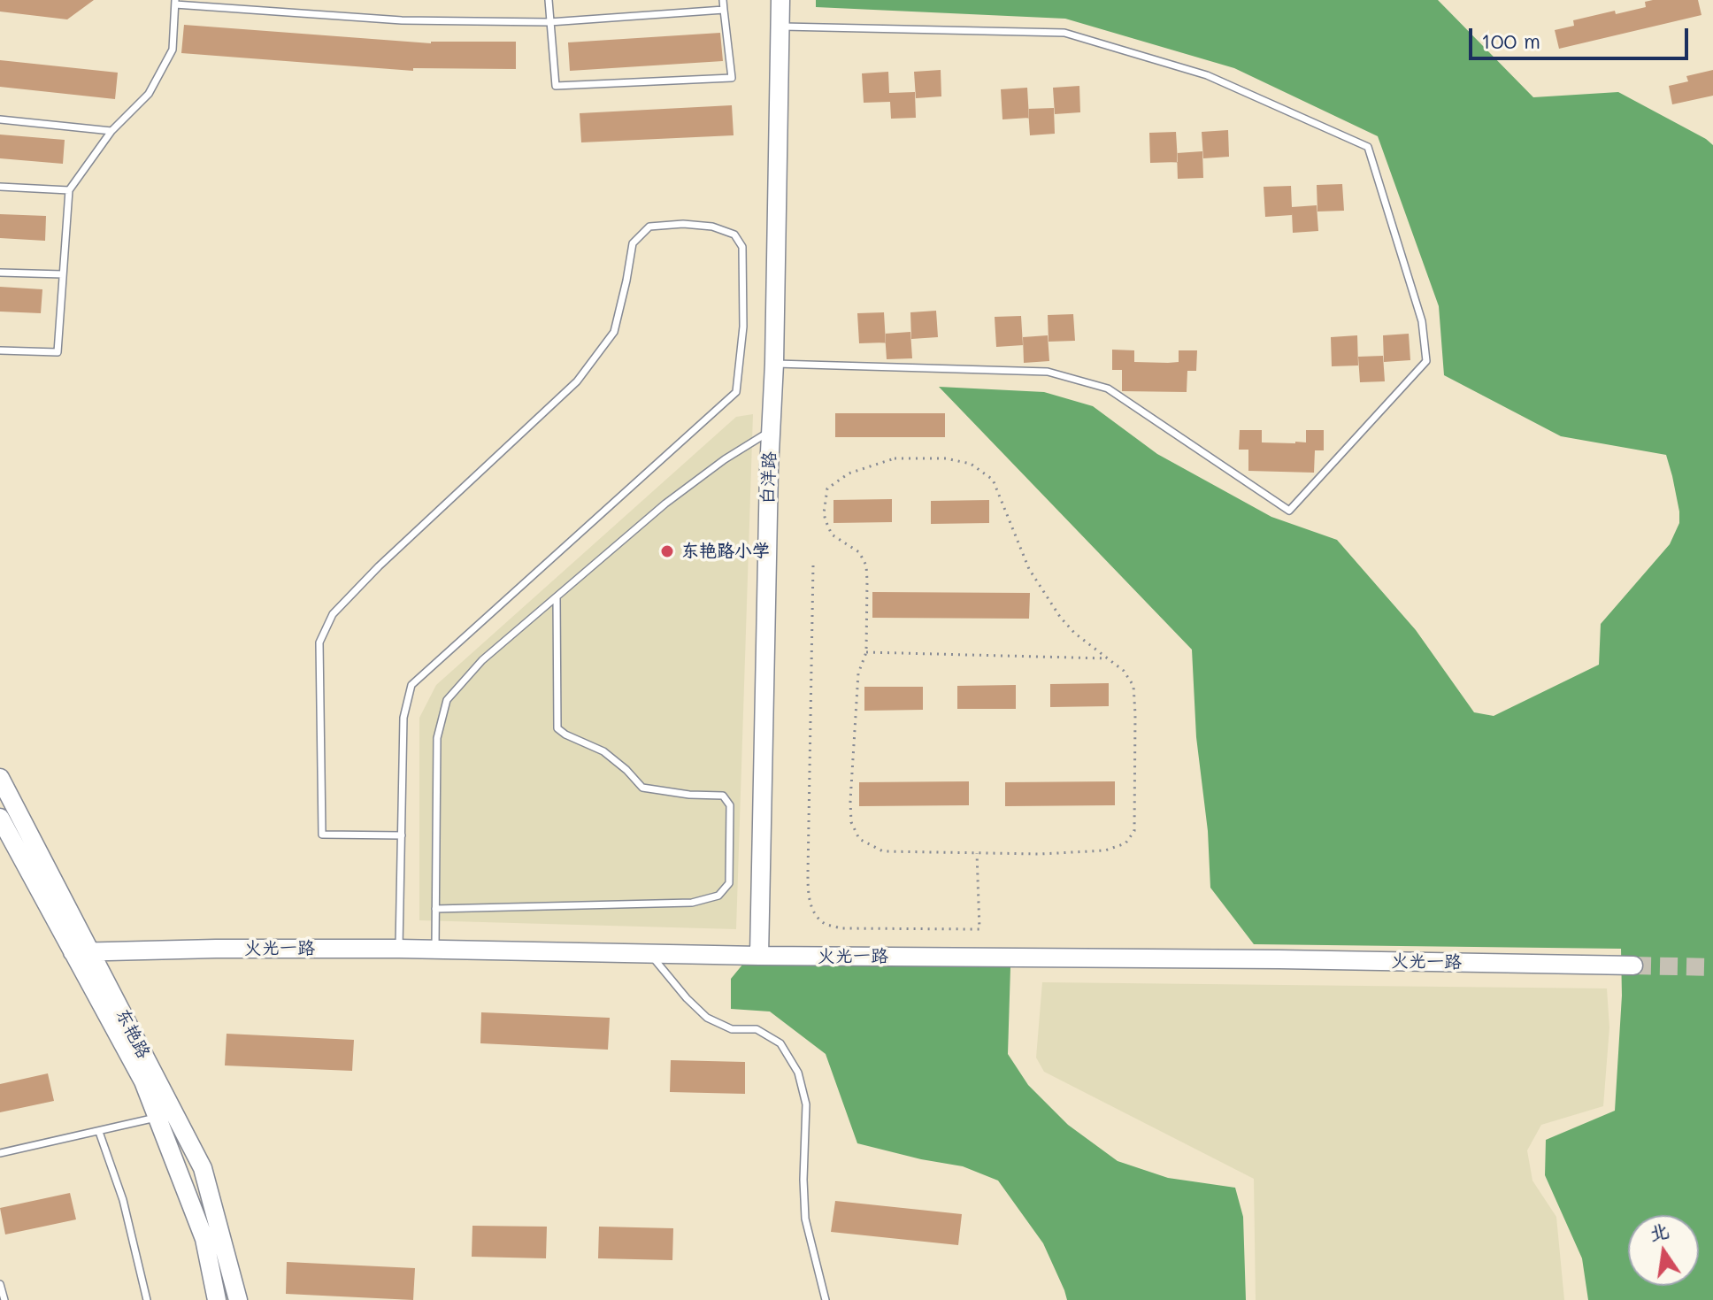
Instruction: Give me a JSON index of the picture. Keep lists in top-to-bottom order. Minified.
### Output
{"streets":{"street":["白洋路","火光一路","东艳路"]},"crossings":[["白洋路","火光一路"],["火光一路","东艳路"]],"places":["东艳路小学"],"scale_bar":"100 m","north":"top"}
